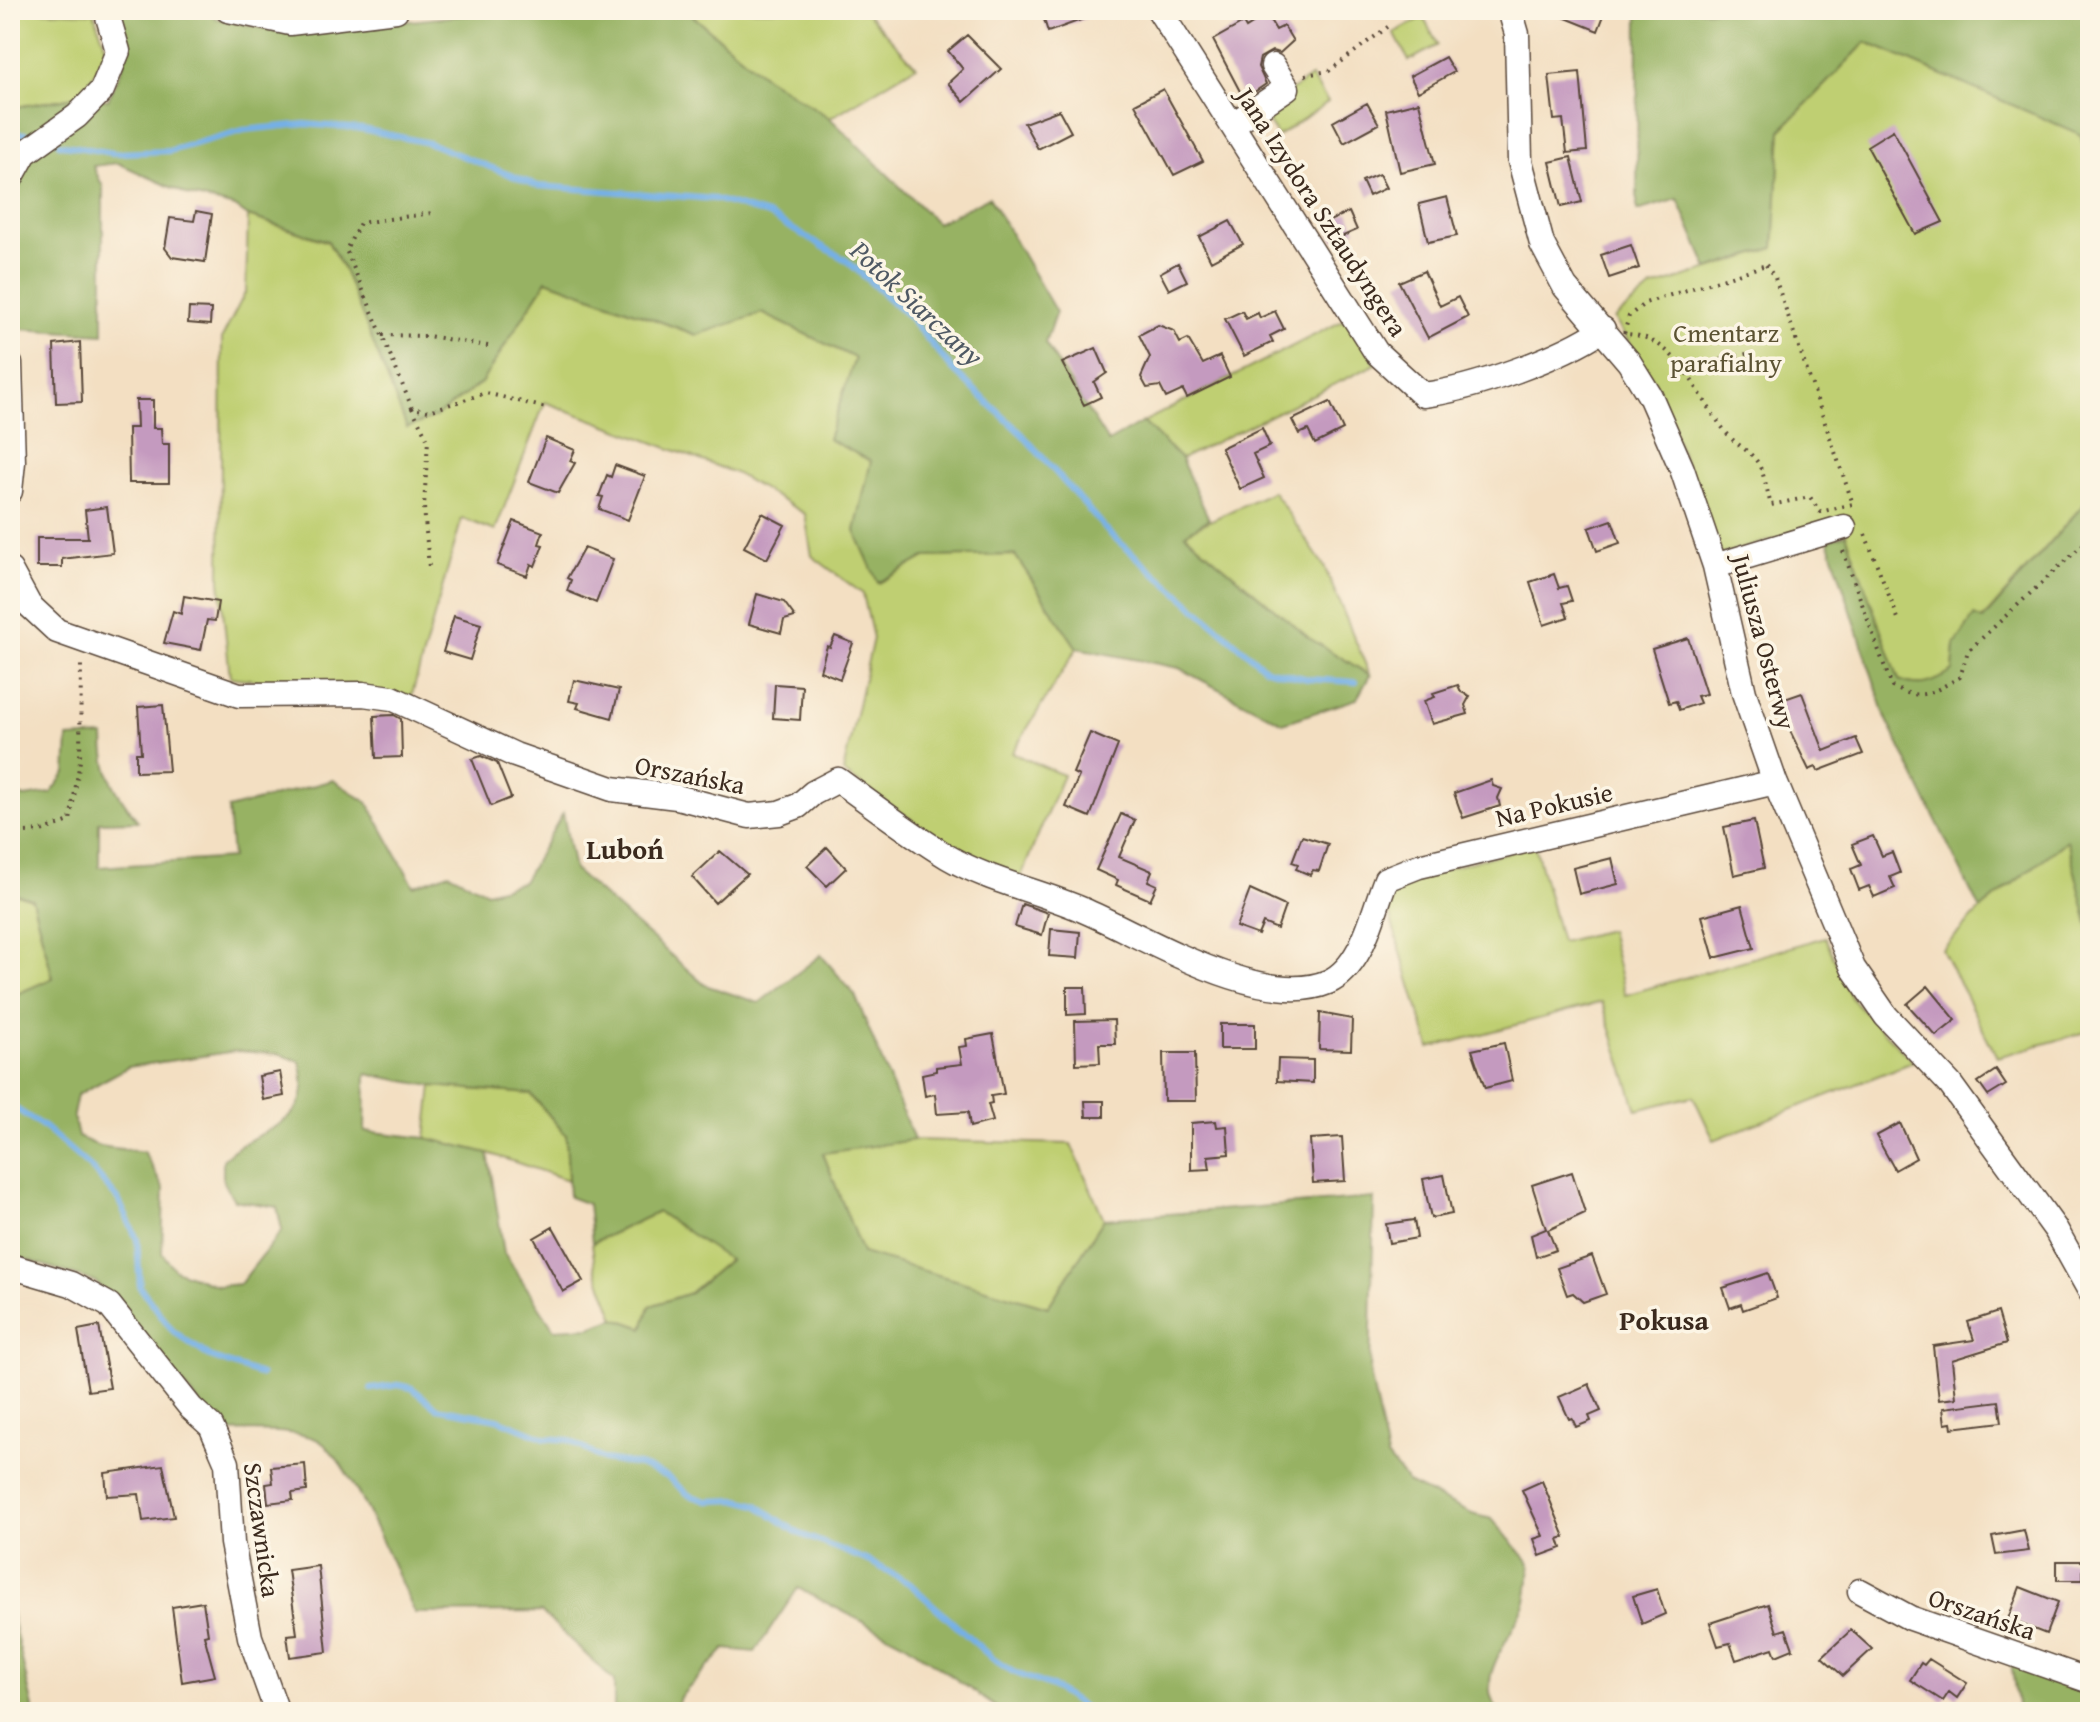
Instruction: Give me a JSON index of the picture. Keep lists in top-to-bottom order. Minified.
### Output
{"streets":{"street":["Jana Izydora Sztaudyngera","Juliusza Osterwy","Orszańska","Na Pokusie","Szczawnicka"]},"crossings":[["Jana Izydora Sztaudyngera","Juliusza Osterwy"],["Juliusza Osterwy","Na Pokusie"],["Orszańska","Na Pokusie"]],"districts":["Luboń","Pokusa"],"water":["Potok Siarczany"],"parks":["Cmentarz parafialny"]}
